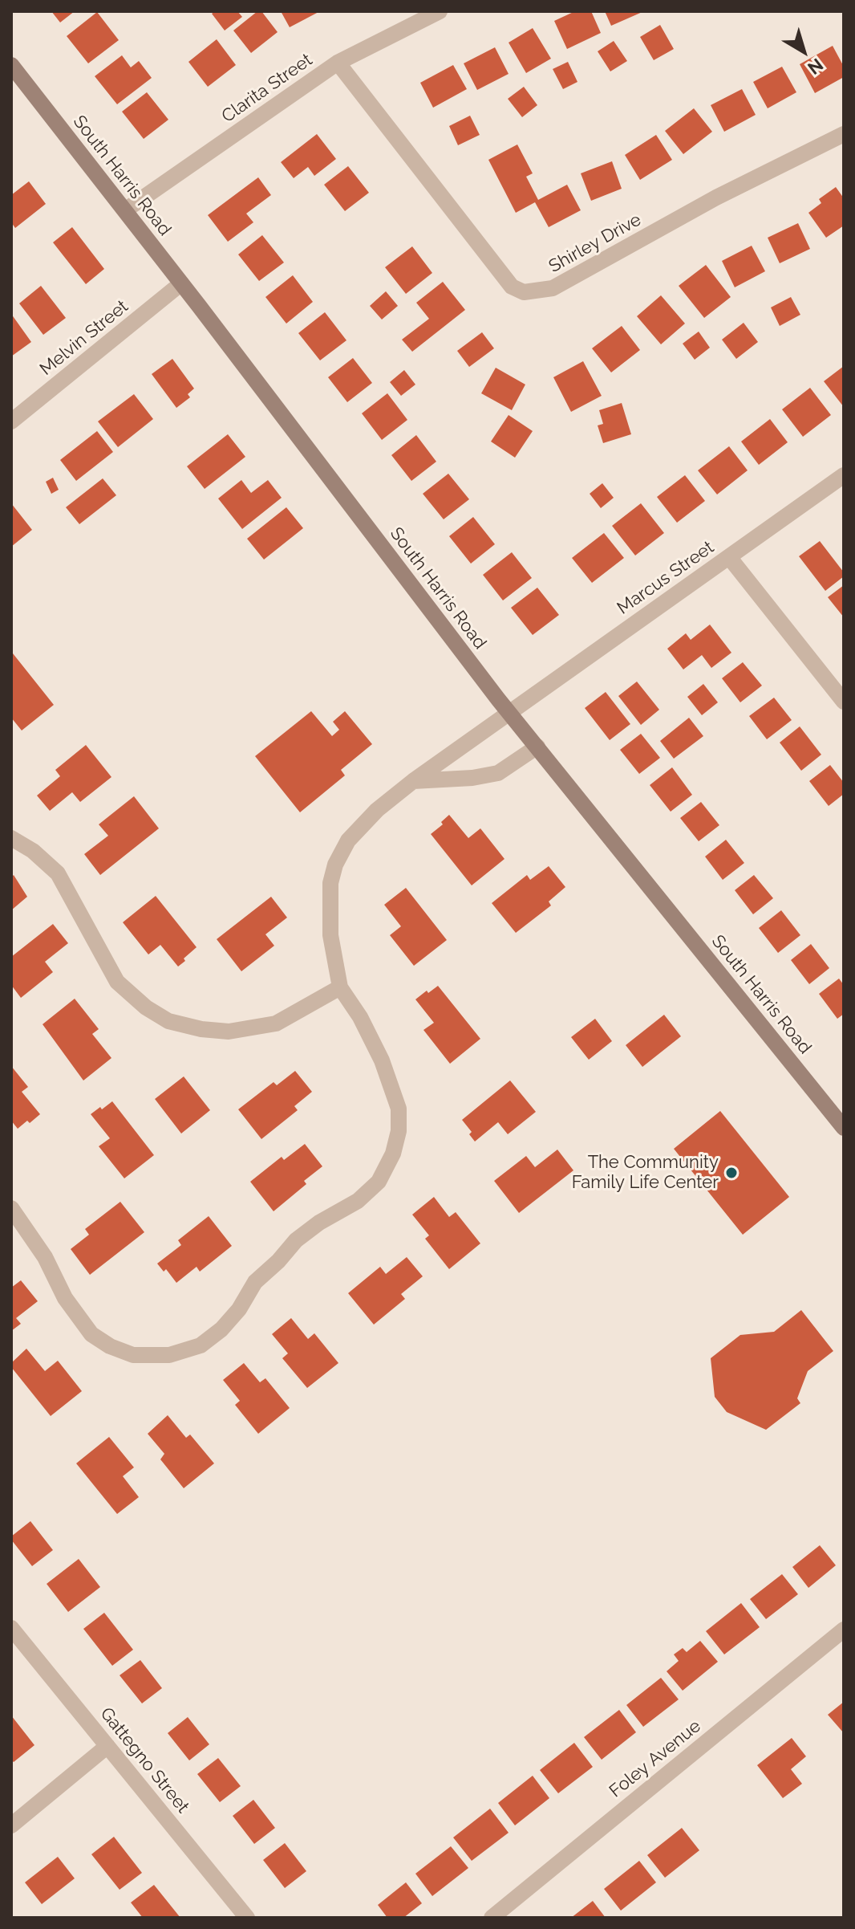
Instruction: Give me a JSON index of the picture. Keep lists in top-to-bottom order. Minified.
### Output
{"streets":{"main road":["South Harris Road"],"street":["Clarita Street","Shirley Drive","Melvin Street","Marcus Street","Foley Avenue","Gattegno Street"]},"crossings":[["Clarita Street","South Harris Road"],["Clarita Street","Shirley Drive"],["South Harris Road","Melvin Street"],["South Harris Road","Marcus Street"]],"places":["The Community Family Life Center"],"north":"bottom right"}
